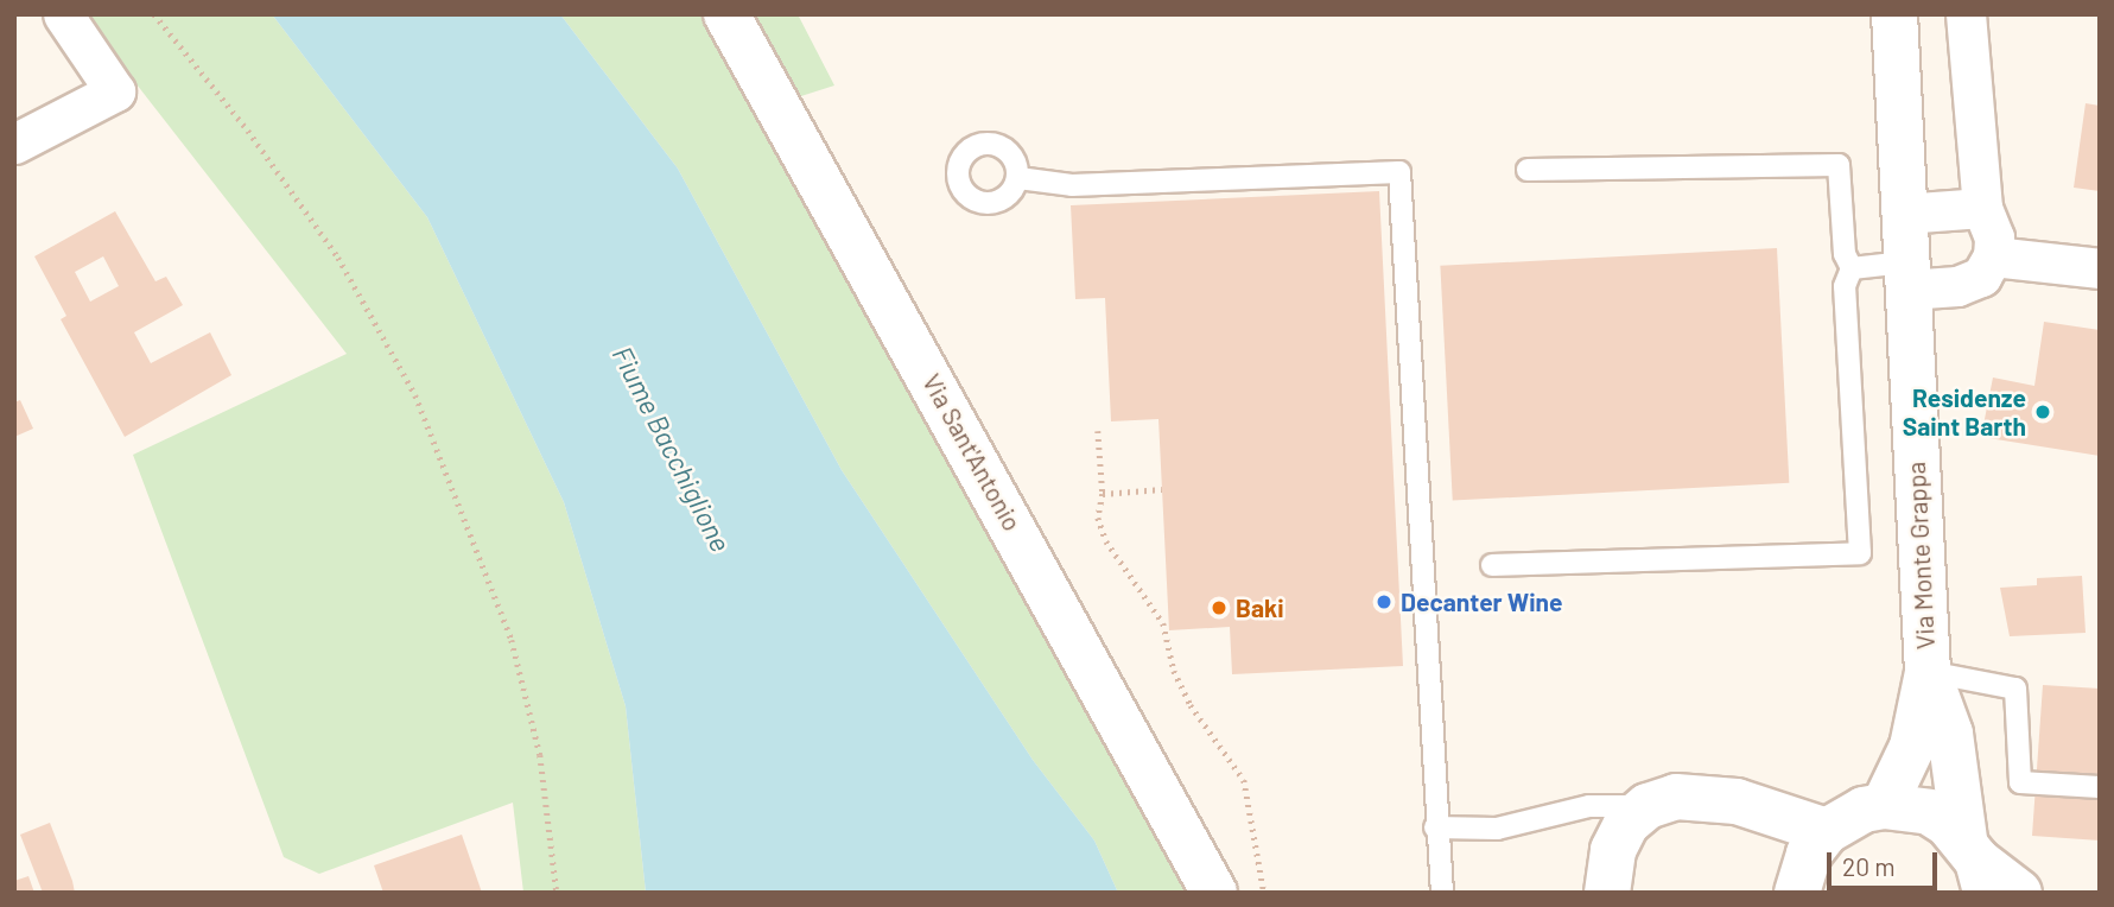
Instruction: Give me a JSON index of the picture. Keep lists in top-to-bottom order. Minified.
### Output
{"streets":{"street":["Via Sant'Antonio","Via Monte Grappa"]},"water":["Fiume Bacchiglione"],"places":["Residenze Saint Barth","Decanter Wine","Baki"],"scale_bar":"20 m"}
